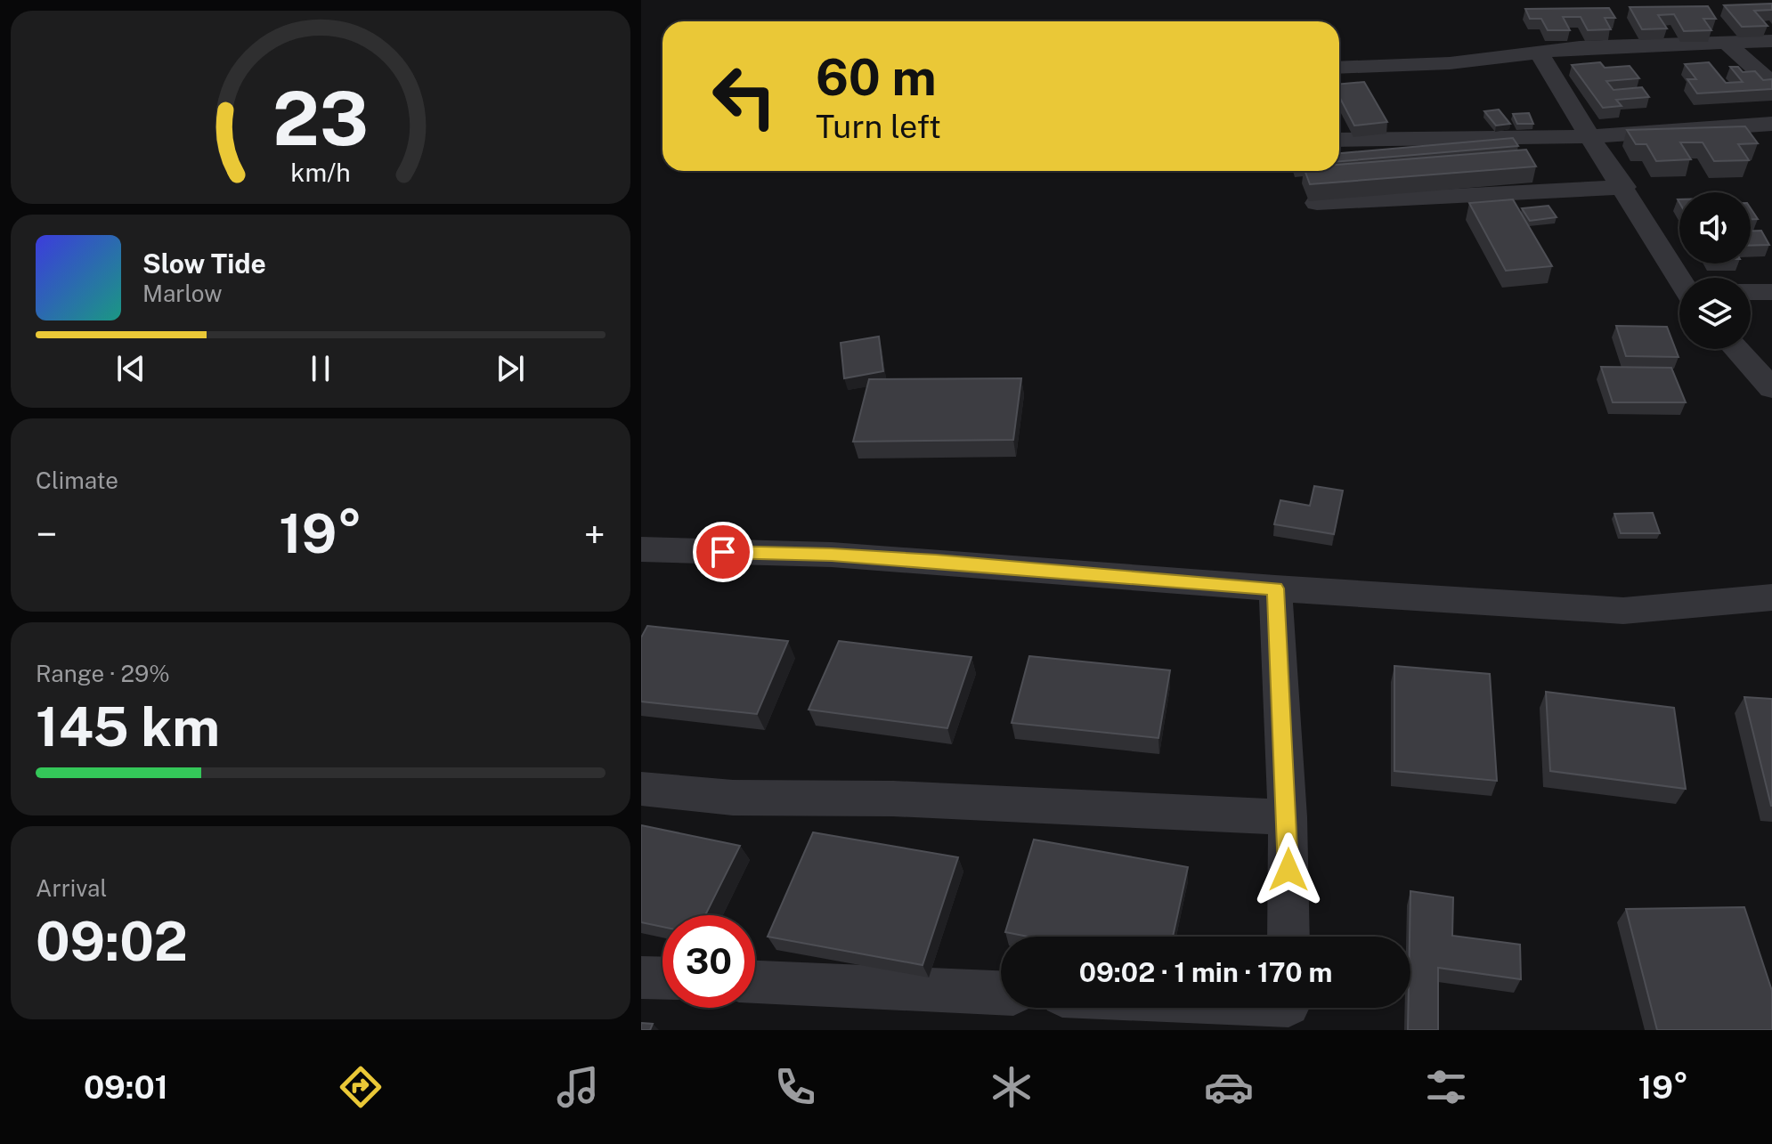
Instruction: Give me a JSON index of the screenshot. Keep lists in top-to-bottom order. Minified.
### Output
{"page":{"turn":["60 m","Turn left"],"song":["Slow Tide","Marlow"],"tile":["Climate",["Range · 29%","145 km"],["Arrival","09:02"]],"heat":["−","19°","+"],"limit":"30","trip":"09:02 · 1 min · 170 m","tabs":["09:01","19°"],"gauge":["23","km/h"]}}
